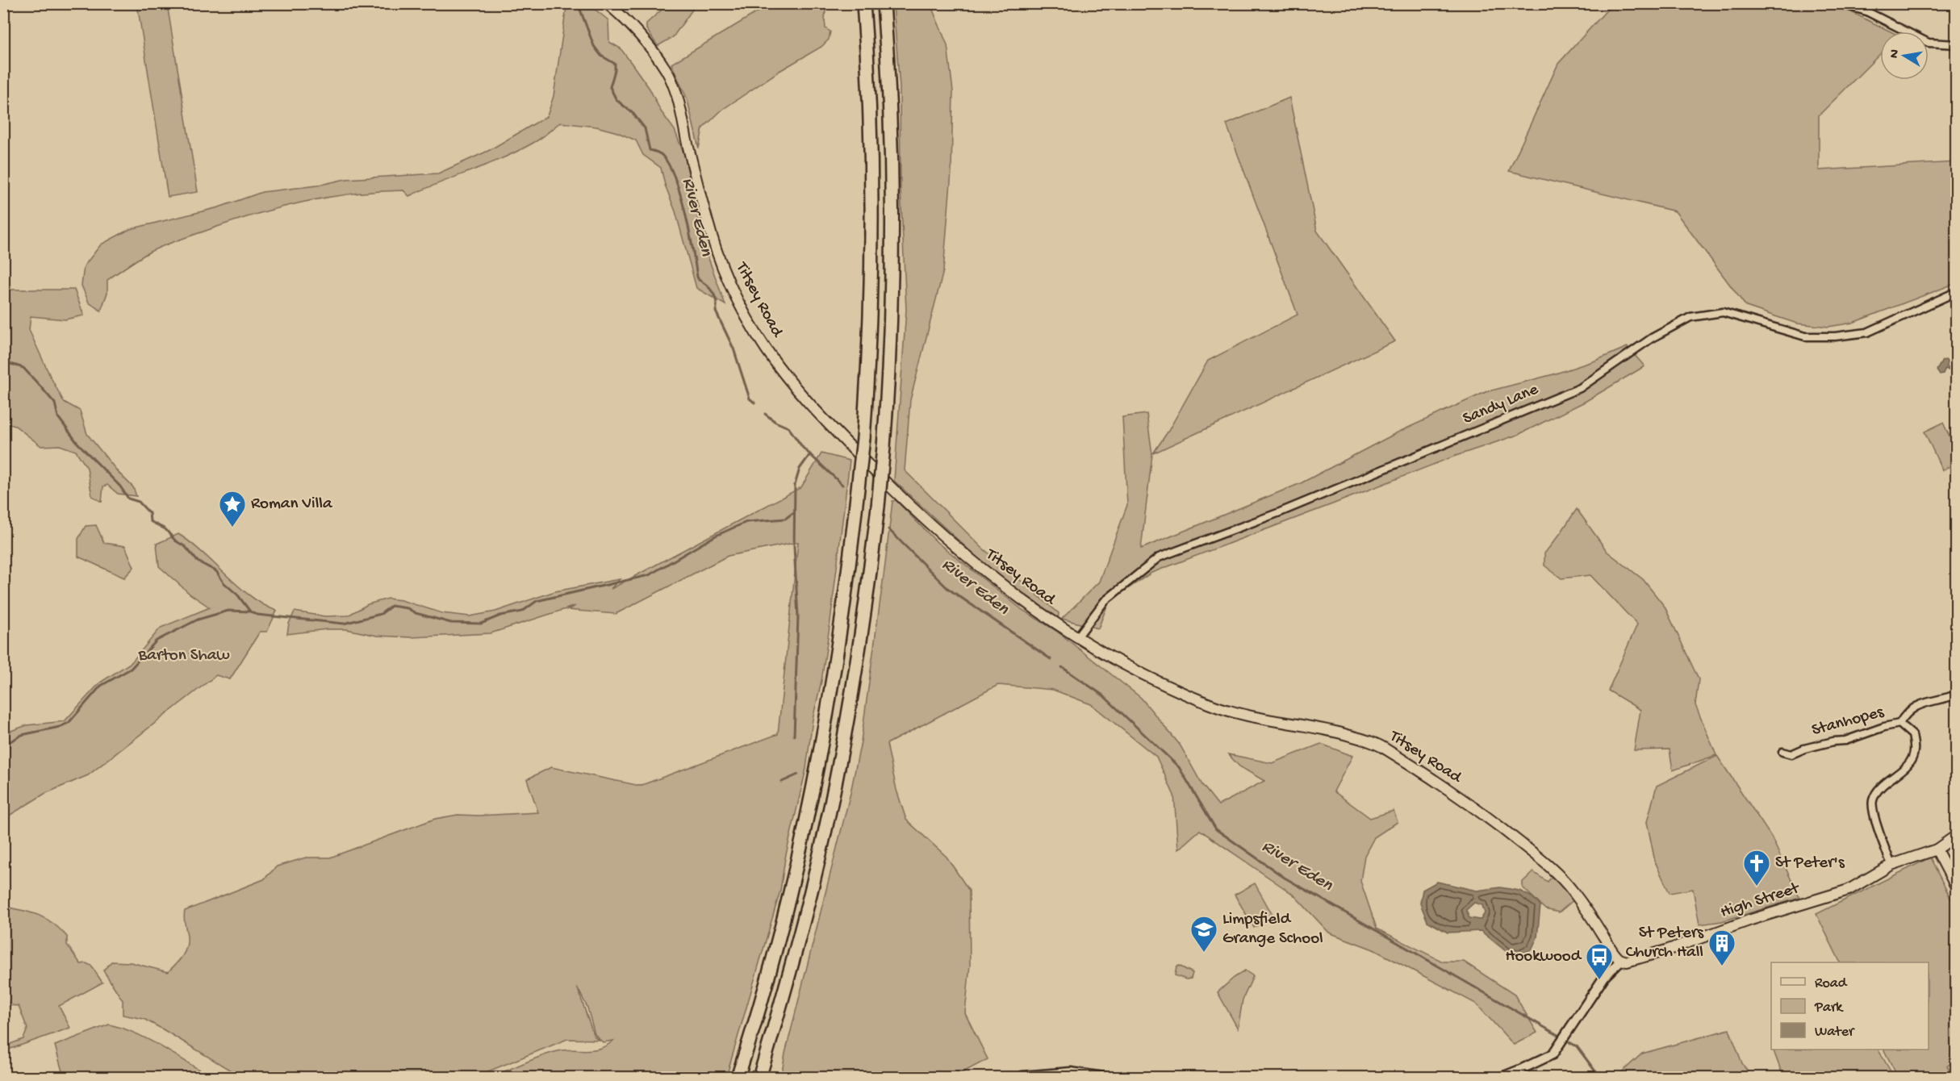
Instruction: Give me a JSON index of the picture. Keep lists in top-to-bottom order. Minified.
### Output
{"streets":{"main road":["Titsey Road","High Street"],"street":["Sandy Lane","Stanhopes"]},"crossings":[["Titsey Road","Sandy Lane"],["Titsey Road","High Street"],["Stanhopes","High Street"]],"water":["River Eden"],"parks":["Barton Shaw"],"places":{"place":["Roman Villa"],"church":["St Peter's"],"school or university":["Limpsfield Grange School"],"building":["St Peters Church Hall"],"bus stop":["Hookwood"]},"legend":["Road","Park","Water"],"north":"left"}
